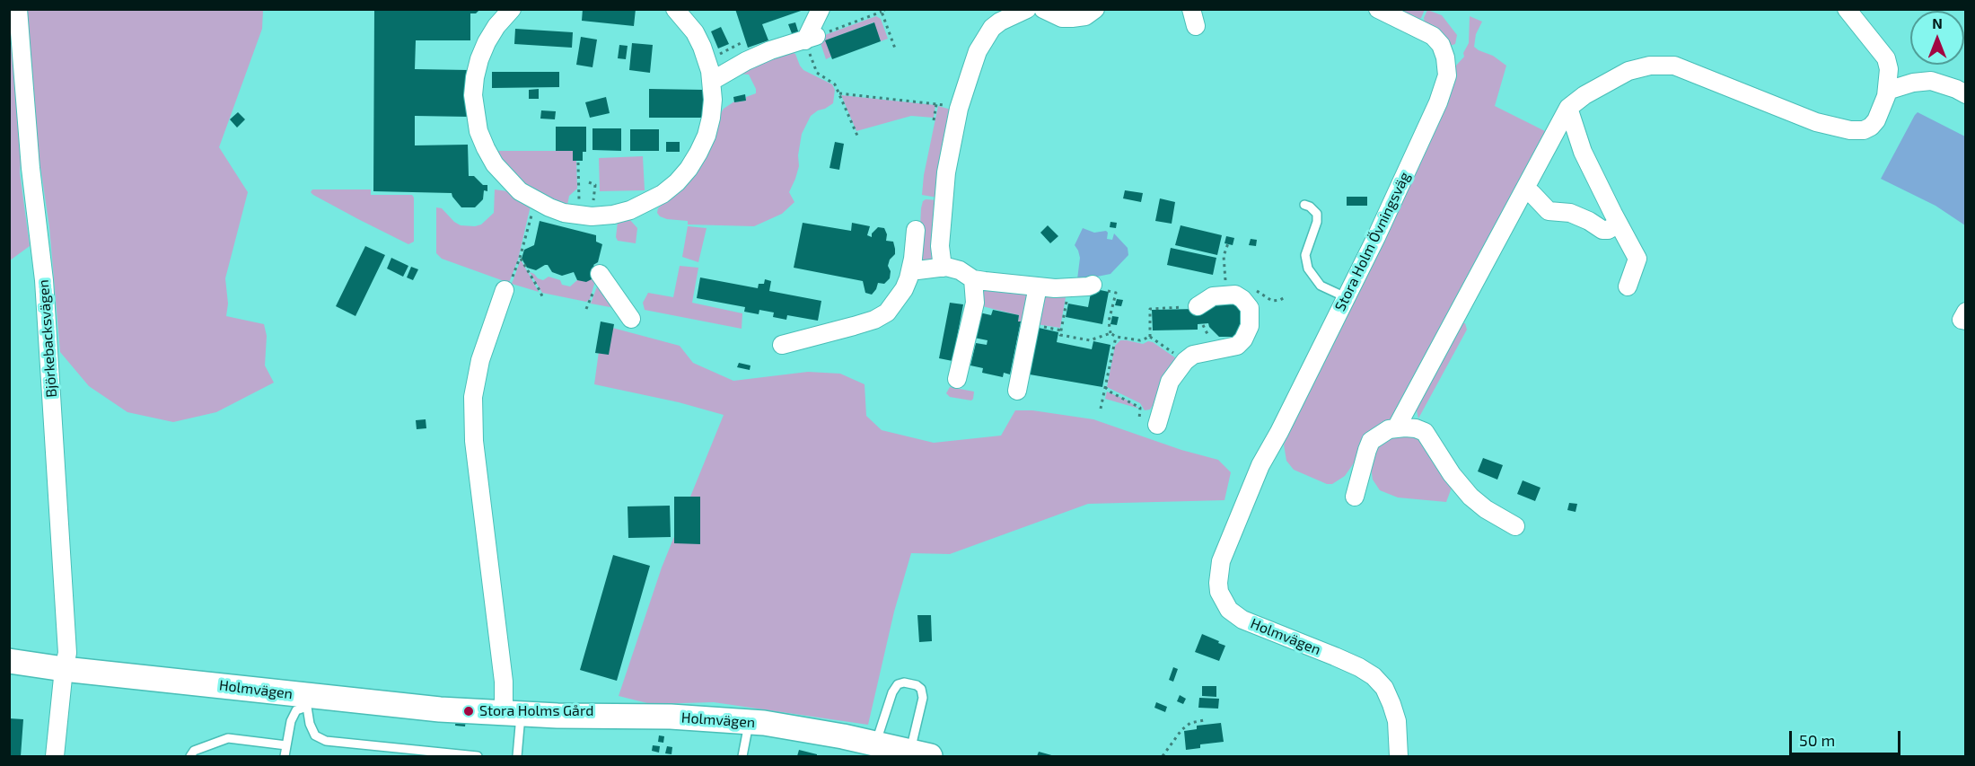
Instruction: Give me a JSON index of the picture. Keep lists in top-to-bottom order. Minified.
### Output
{"streets":{"street":["Stora Holm Övningsväg","Björkebacksvägen","Holmvägen"]},"crossings":[["Stora Holm Övningsväg","Holmvägen"],["Björkebacksvägen","Holmvägen"]],"places":["Stora Holms Gård"],"scale_bar":"50 m","north":"top"}
